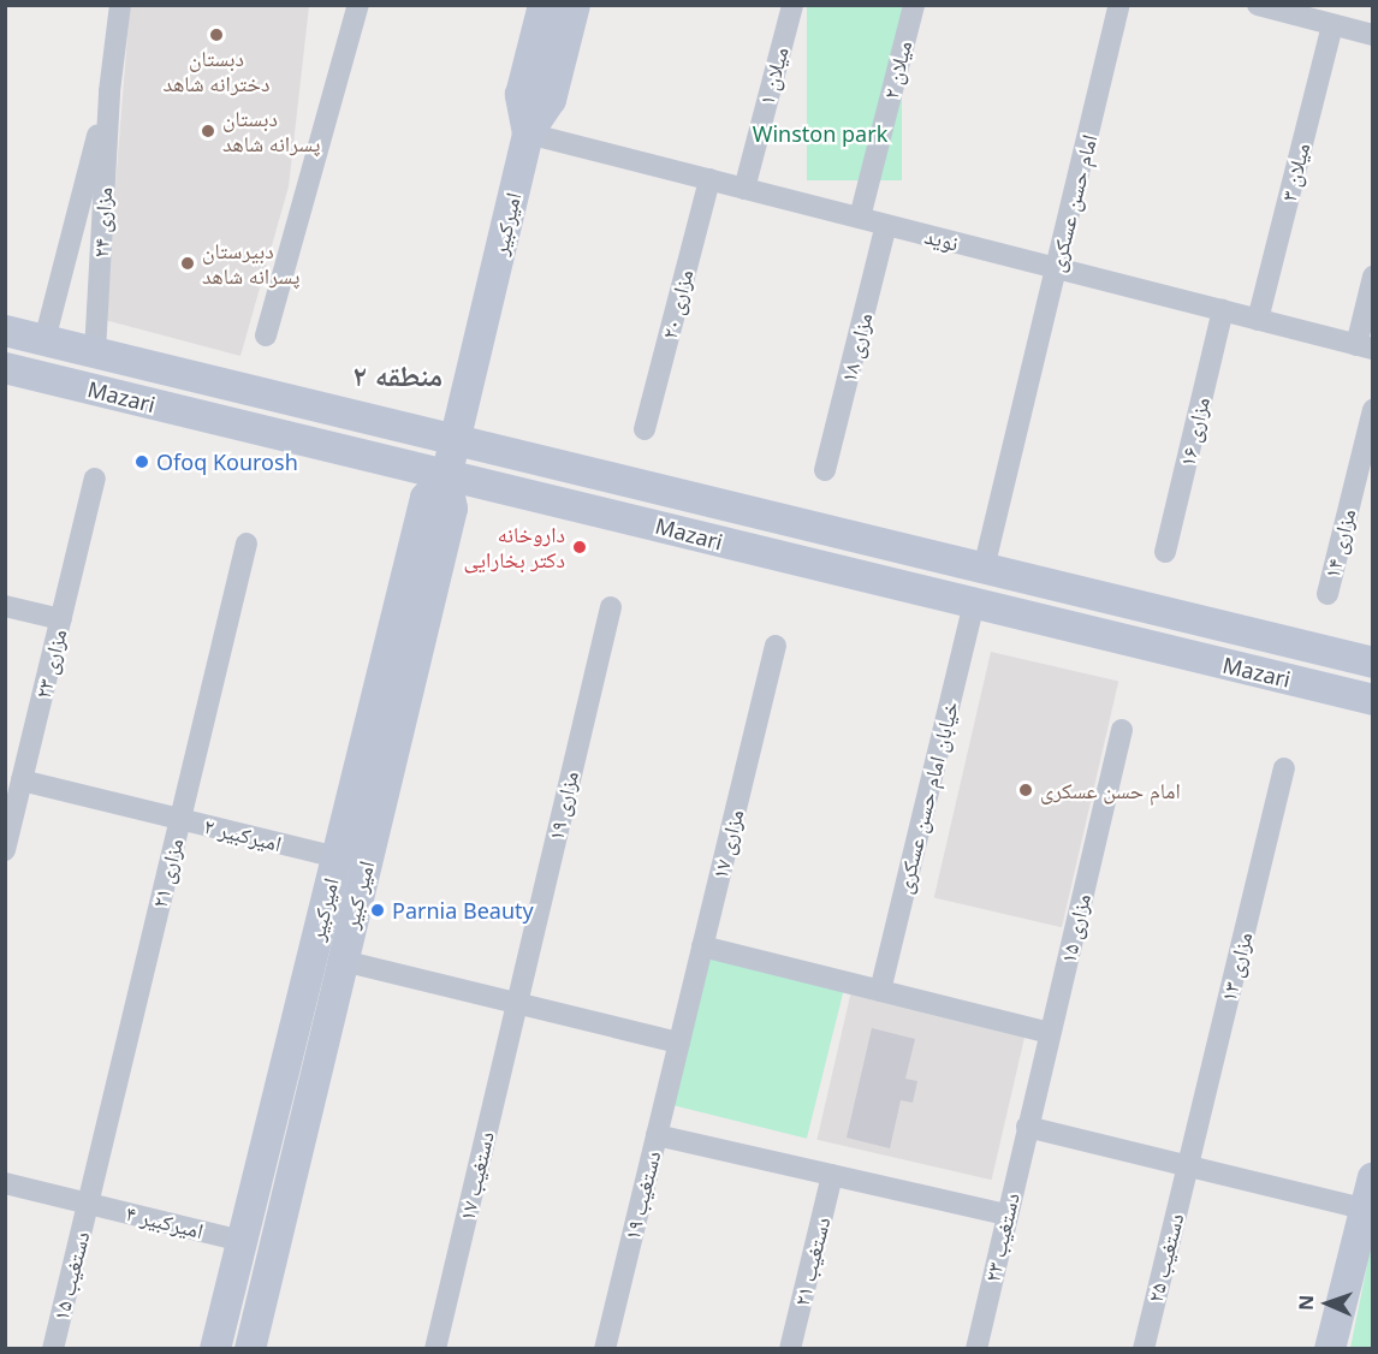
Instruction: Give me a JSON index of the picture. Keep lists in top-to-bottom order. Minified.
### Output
{"streets":{"main road":["امیرکبیر","Mazari","امیر کبیر"],"street":["میلان ۲","میلان ۱","میلان ۳","امام حسن عسکری","مزاری ۲۴","نوید","مزاری ۲۰","مزاری ۱۸","مزاری ۱۶","مزاری ۱۴","مزاری ۲۳","خیابان امام حسن عسکری","مزاری ۱۹","امیرکبیر ۲","مزاری ۱۷","مزاری ۲۱","مزاری ۱۵","مزاری ۱۳","دستغیب ۱۷","دستغیب ۱۹","امیرکبیر ۴","دستغیب ۲۳","دستغیب ۲۵","دستغیب ۲۱","دستغیب ۱۵"]},"crossings":[["میلان ۲","نوید"],["میلان ۱","نوید"],["میلان ۳","نوید"],["امام حسن عسکری","نوید"],["امام حسن عسکری","Mazari"],["مزاری ۲۴","Mazari"],["امیرکبیر","نوید"],["امیرکبیر","Mazari"],["امیرکبیر","امیرکبیر ۲"],["امیرکبیر","امیر کبیر"],["امیرکبیر","امیرکبیر ۴"],["نوید","مزاری ۲۰"],["نوید","مزاری ۱۸"],["نوید","مزاری ۱۶"],["Mazari","خیابان امام حسن عسکری"],["Mazari","امیر کبیر"],["مزاری ۲۳","امیرکبیر ۲"],["مزاری ۱۹","دستغیب ۱۷"],["امیرکبیر ۲","مزاری ۲۱"],["مزاری ۱۷","دستغیب ۱۹"],["مزاری ۲۱","امیرکبیر ۴"],["مزاری ۲۱","دستغیب ۱۵"],["مزاری ۱۵","دستغیب ۲۳"],["مزاری ۱۳","دستغیب ۲۵"],["امیرکبیر ۴","دستغیب ۱۵"]],"districts":["منطقه ۲"],"parks":["Winston park"],"places":["دبستان دخترانه شاهد","دبستان پسرانه شاهد","دبیرستان پسرانه شاهد","Ofoq Kourosh","داروخانه دکتر بخارایی","امام حسن عسکری","Parnia Beauty"],"north":"left"}
